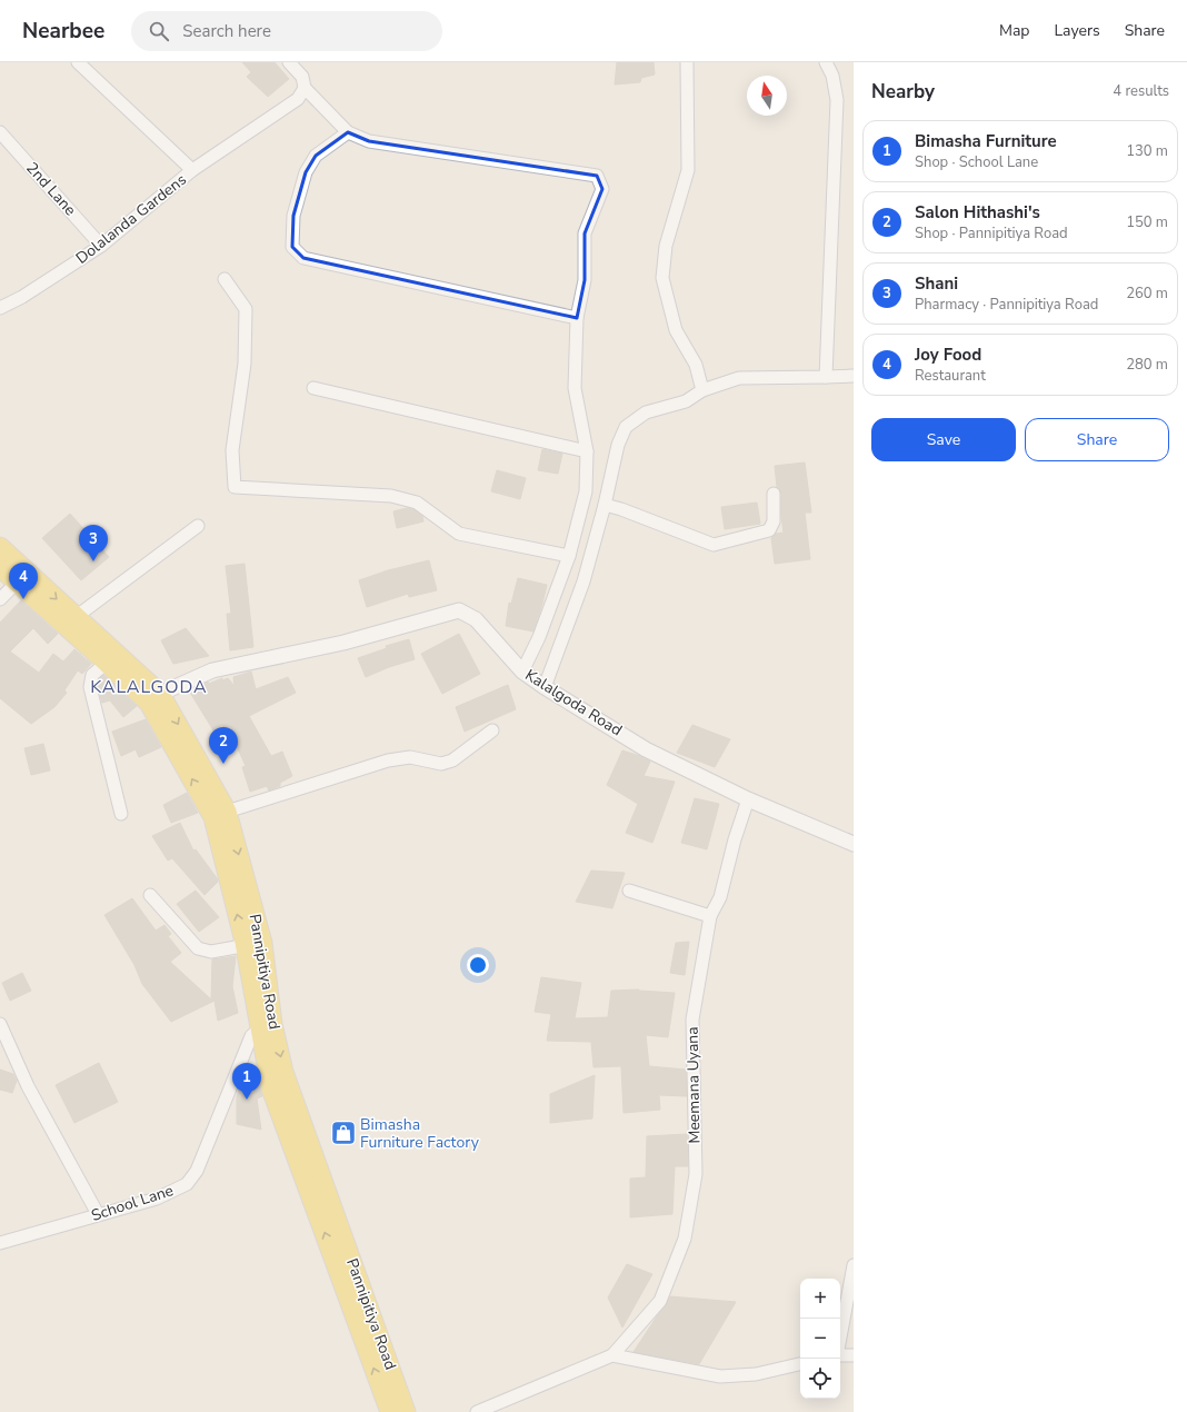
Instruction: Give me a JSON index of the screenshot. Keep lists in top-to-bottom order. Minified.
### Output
{"streets":{"main road":["Pannipitiya Road"],"street":["2nd Lane","Dolalanda Gardens","Kalalgoda Road","Meemana Uyana","School Lane"]},"crossings":[["2nd Lane","Dolalanda Gardens"],["Kalalgoda Road","Pannipitiya Road"],["Kalalgoda Road","Meemana Uyana"],["Pannipitiya Road","School Lane"]],"districts":["KALALGODA"],"places":{"shop":["Bimasha Furniture Factory"]},"north":"top","page":{"header":"Nearbee","search":"Search here","nav":["Map","Layers","Share"],"heading":["Nearby","4 results"],"list":[{"mark":"1","name":"Bimasha Furniture","note":"Shop · School Lane","value":"130 m"},{"mark":"2","name":"Salon Hithashi's","note":"Shop · Pannipitiya Road","value":"150 m"},{"mark":"3","name":"Shani","note":"Pharmacy · Pannipitiya Road","value":"260 m"},{"mark":"4","name":"Joy Food","note":"Restaurant","value":"280 m"}],"buttons":["Save","Share"],"pins":["3","4","2","1"],"map_buttons":["+","−"]}}
